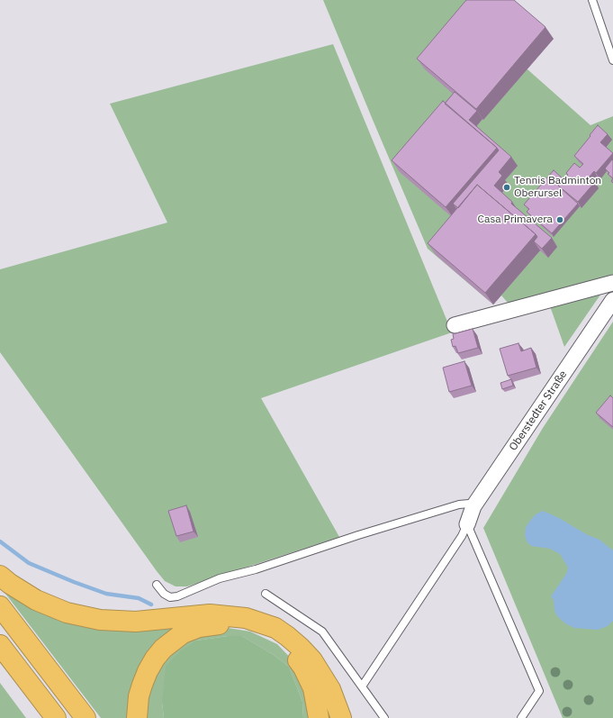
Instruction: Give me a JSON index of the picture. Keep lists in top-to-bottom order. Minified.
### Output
{"streets":{"street":["Oberstedter Straße"]},"places":["Tennis Badminton Oberursel","Casa Primavera"]}
